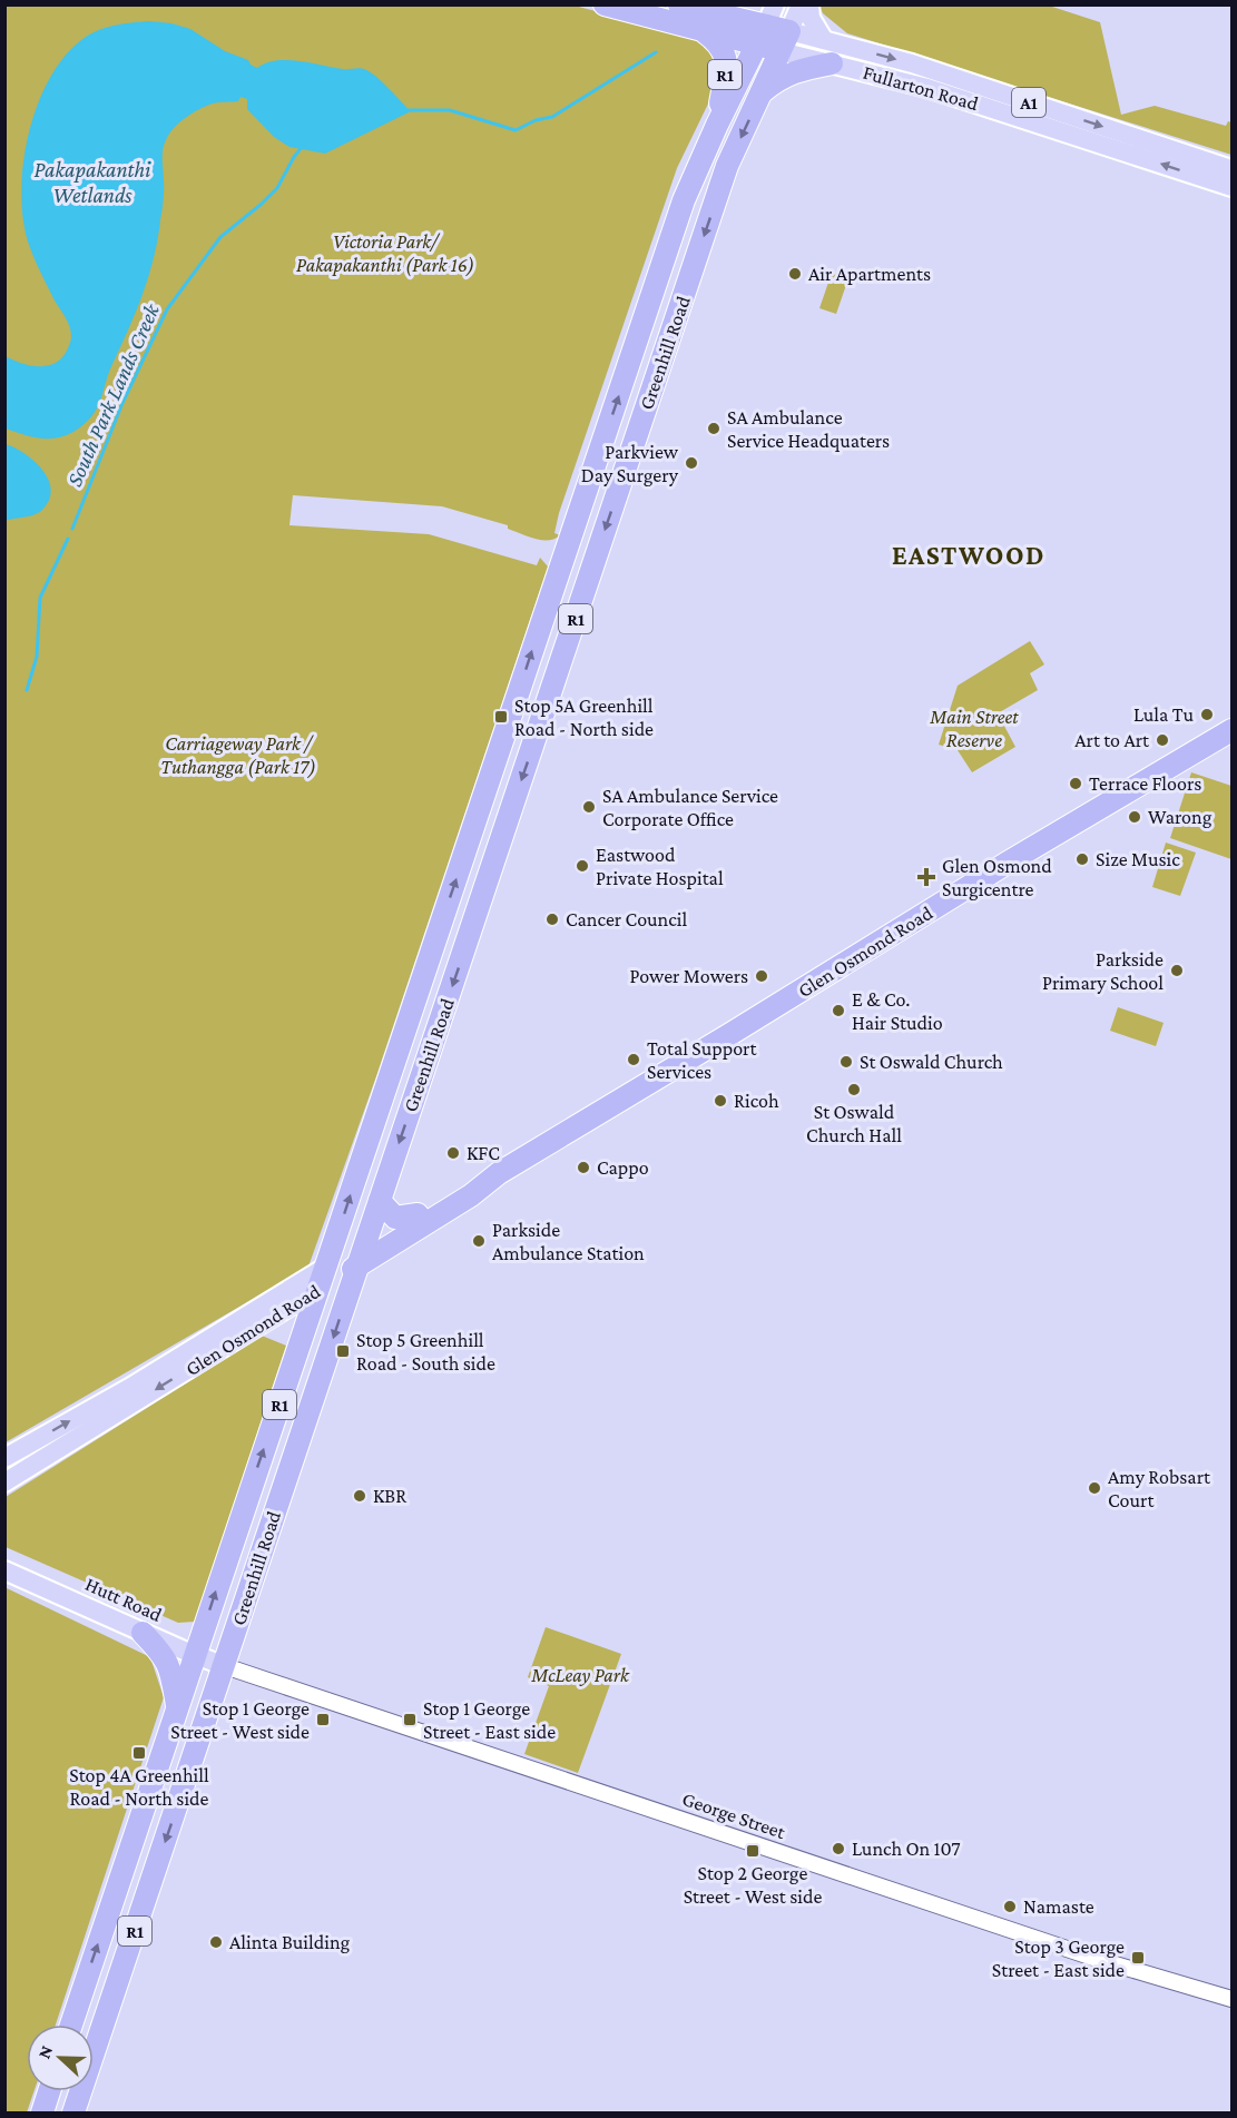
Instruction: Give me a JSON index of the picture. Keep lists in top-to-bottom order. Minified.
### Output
{"streets":{"highway":["R1","Fullarton Road","Greenhill Road","Glen Osmond Road"],"main road":["A1","Hutt Road"],"street":["George Street"]},"crossings":[["R1","Fullarton Road"],["R1","Greenhill Road"],["Fullarton Road","Greenhill Road"],["Greenhill Road","Glen Osmond Road"],["Greenhill Road","Hutt Road"],["Greenhill Road","George Street"],["Hutt Road","George Street"]],"districts":["EASTWOOD"],"water":["Pakapakanthi Wetlands","South Park Lands Creek"],"parks":["Victoria Park/ Pakapakanthi (Park 16)","Main Street Reserve","Carriageway Park / Tuthangga (Park 17)","McLeay Park"],"places":{"other":["Air Apartments","SA Ambulance Service Headquaters","Parkview Day Surgery","Lula Tu","Art to Art","Terrace Floors","SA Ambulance Service Corporate Office","Warong","Size Music","Eastwood Private Hospital","Cancer Council","Parkside Primary School","Power Mowers","E & Co. Hair Studio","Total Support Services","St Oswald Church","St Oswald Church Hall","Ricoh","KFC","Cappo","Parkside Ambulance Station","Amy Robsart Court","KBR","Lunch On 107","Namaste","Alinta Building"],"transit":["Stop 5A Greenhill Road - North side","Stop 5 Greenhill Road - South side","Stop 1 George Street - West side","Stop 1 George Street - East side","Stop 4A Greenhill Road - North side","Stop 2 George Street - West side","Stop 3 George Street - East side"],"health":["Glen Osmond Surgicentre"]},"north":"left"}
